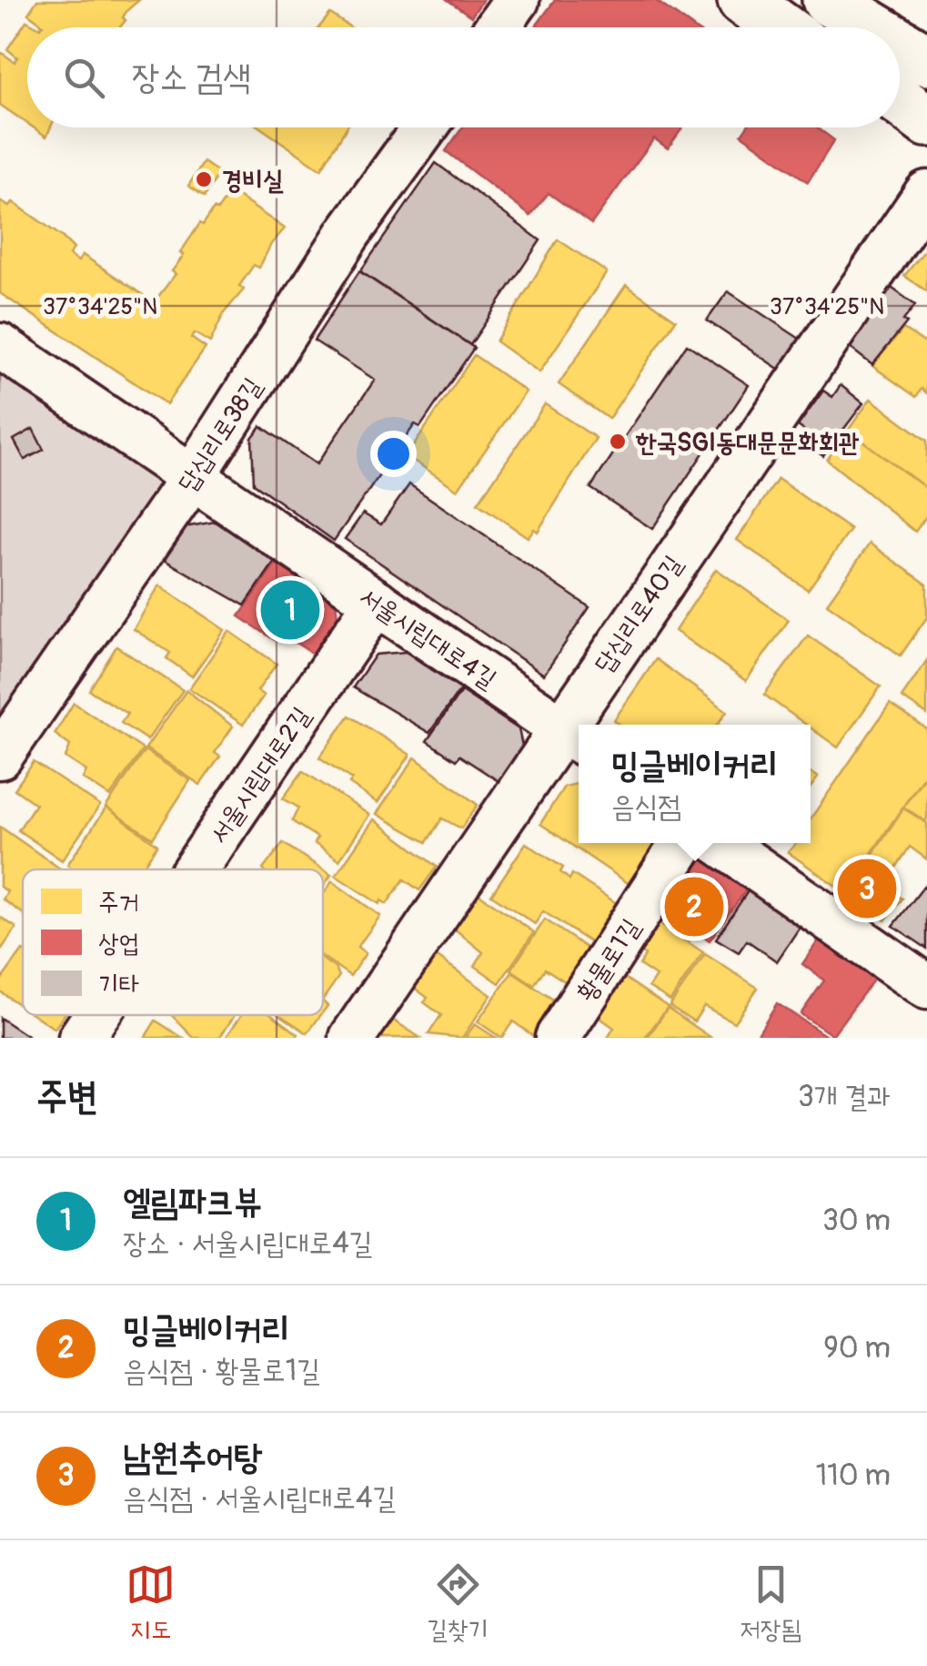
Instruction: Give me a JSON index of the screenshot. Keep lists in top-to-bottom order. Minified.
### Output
{"streets":{"street":["답십리로38길","답십리로40길","서울시립대로4길","서울시립대로2길","황물로1길"]},"crossings":[["답십리로38길","서울시립대로4길"],["답십리로40길","서울시립대로4길"],["서울시립대로4길","서울시립대로2길"]],"places":["경비실","한국SGI동대문문화회관"],"legend":["주거","상업","기타"],"page":{"search":"장소 검색","pins":["1","3","2"],"popup":["밍글베이커리","음식점"],"heading":["주변","3개 결과"],"list":[{"mark":"1","name":"엘림파크뷰","note":"장소 · 서울시립대로4길","value":"30 m"},{"mark":"2","name":"밍글베이커리","note":"음식점 · 황물로1길","value":"90 m"},{"mark":"3","name":"남원추어탕","note":"음식점 · 서울시립대로4길","value":"110 m"}],"nav":["지도","길찾기","저장됨"]},"coordinates":["37°34'25\"N"]}
